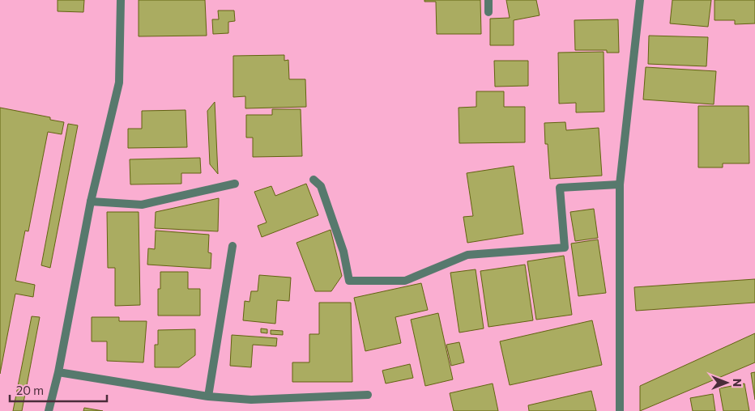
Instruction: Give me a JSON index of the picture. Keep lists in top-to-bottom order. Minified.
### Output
{"scale_bar":"20 m","north":"right"}
